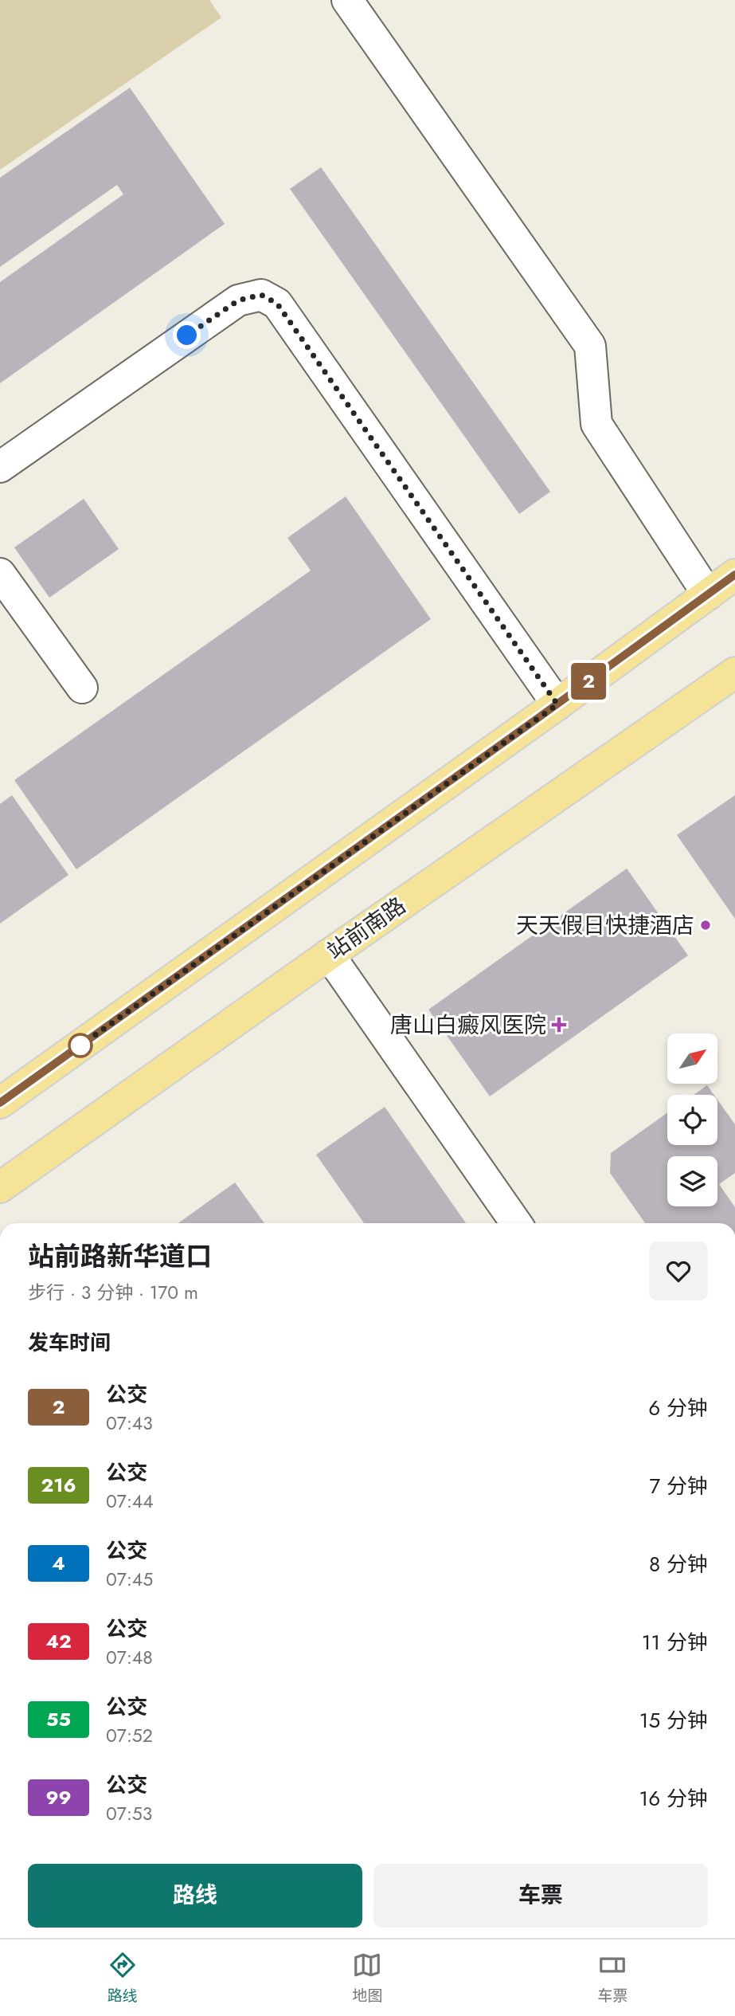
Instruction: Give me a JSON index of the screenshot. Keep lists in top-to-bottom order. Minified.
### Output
{"streets":{"main road":["站前南路"]},"places":{"other":["天天假日快捷酒店"],"health":["唐山白癜风医院"]},"lines":["bus line 2"],"north":"top right","page":{"on_map":"2","heading":[["站前路新华道口","步行 · 3 分钟 · 170 m"],"发车时间"],"list":[{"mark":"2","name":"公交","note":"07:43","value":"6 分钟"},{"mark":"216","name":"公交","note":"07:44","value":"7 分钟"},{"mark":"4","name":"公交","note":"07:45","value":"8 分钟"},{"mark":"42","name":"公交","note":"07:48","value":"11 分钟"},{"mark":"55","name":"公交","note":"07:52","value":"15 分钟"},{"mark":"99","name":"公交","note":"07:53","value":"16 分钟"}],"buttons":["路线","车票"],"tabs":["路线","地图","车票"]}}
